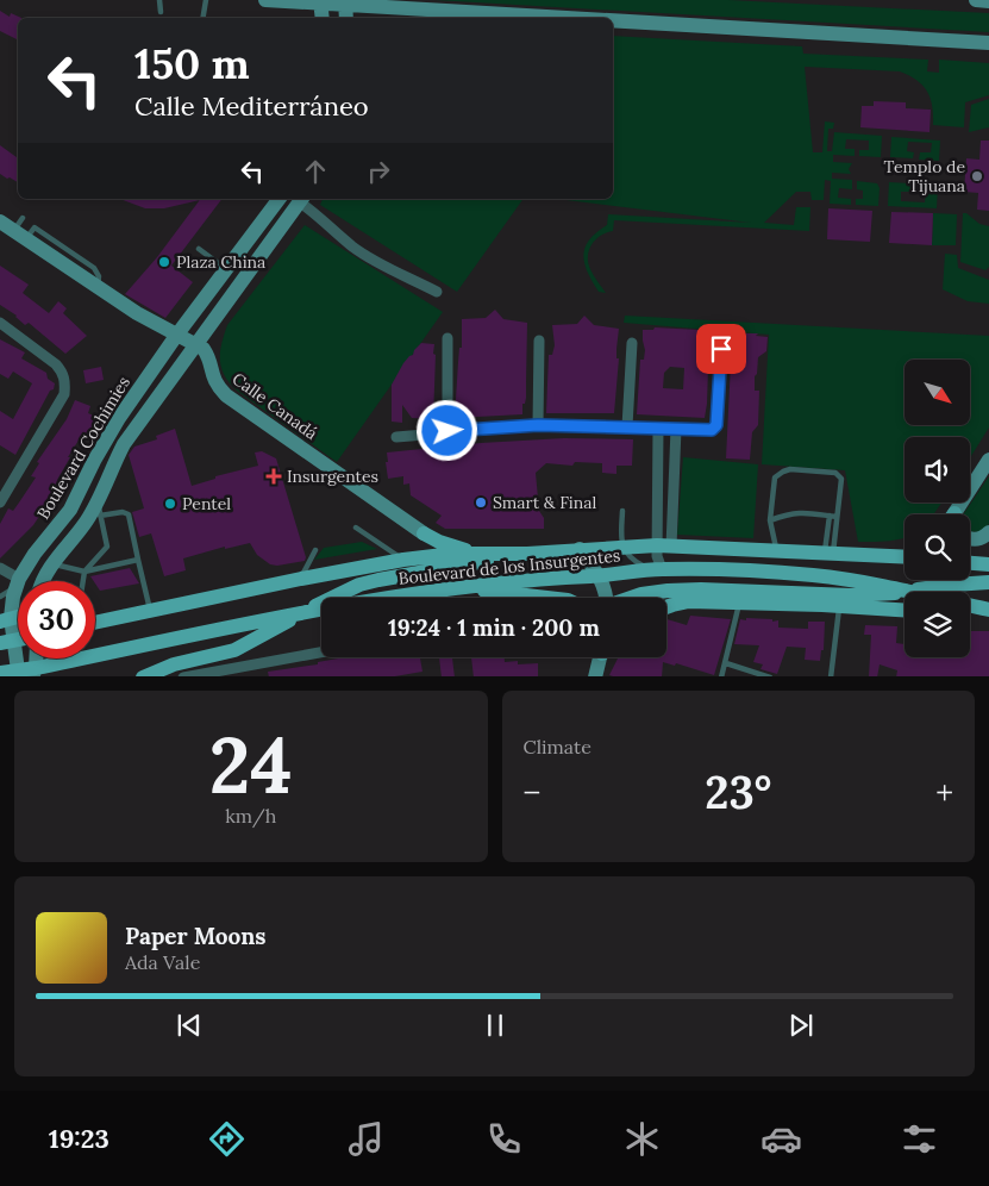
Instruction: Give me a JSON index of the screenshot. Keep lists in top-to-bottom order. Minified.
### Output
{"streets":{"main road":["Calle Canadá","Boulevard Cochimies","Boulevard de los Insurgentes"]},"crossings":[["Calle Canadá","Boulevard Cochimies"],["Calle Canadá","Boulevard de los Insurgentes"],["Boulevard Cochimies","Boulevard de los Insurgentes"]],"places":{"other":["Templo de Tijuana","Plaza China","Smart & Final","Pentel"],"health":["Insurgentes"]},"north":"bottom right","page":{"turn":["150 m","Calle Mediterráneo"],"limit":"30","trip":"19:24 · 1 min · 200 m","tile":[["24","km/h"],"Climate"],"heat":["−","23°","+"],"song":["Paper Moons","Ada Vale"],"tabs":"19:23"}}
